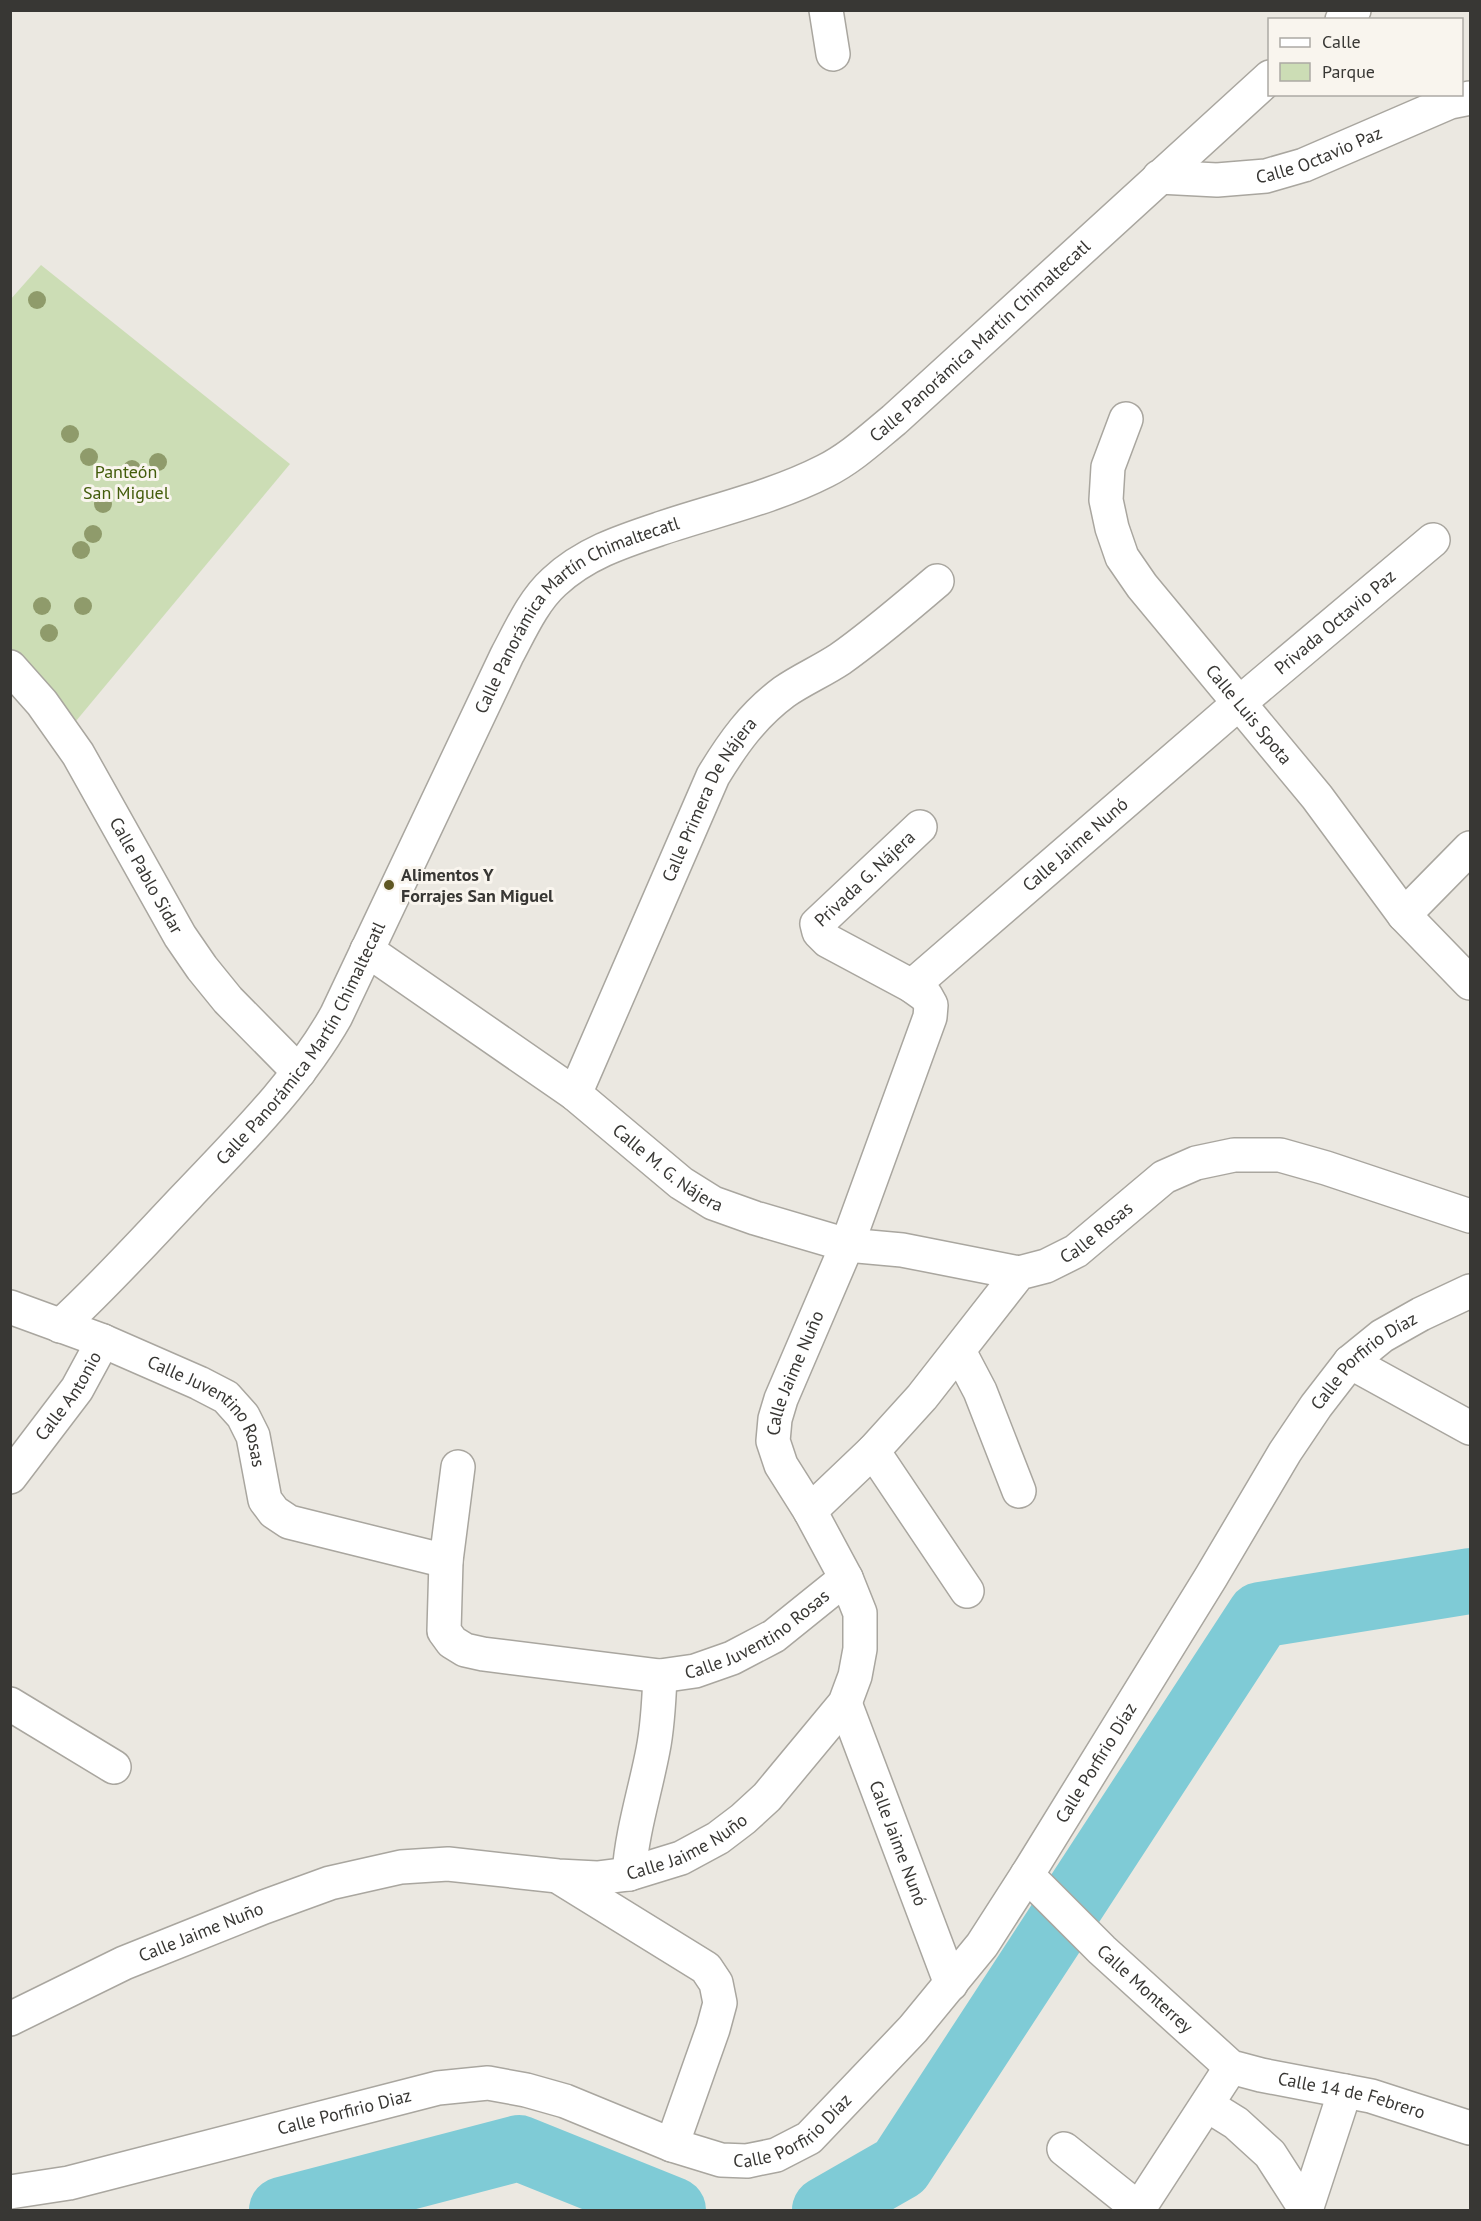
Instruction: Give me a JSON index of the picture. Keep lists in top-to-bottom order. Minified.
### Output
{"streets":{"street":["Calle Octavio Paz","Calle Panorámica Martín Chimaltecatl","Privada Octavio Paz","Calle Luis Spota","Calle Primera De Nájera","Calle Jaime Nunó","Calle Pablo Sidar","Privada G. Nájera","Calle M. G. Nájera","Calle Rosas","Calle Porfirio Díaz","Calle Jaime Nuño","Calle Antonio","Calle Juventino Rosas","Calle Monterrey","Calle 14 de Febrero","Calle Porfirio Diaz"]},"crossings":[["Calle Octavio Paz","Calle Panorámica Martín Chimaltecatl"],["Calle Panorámica Martín Chimaltecatl","Calle Pablo Sidar"],["Calle Panorámica Martín Chimaltecatl","Calle M. G. Nájera"],["Calle Panorámica Martín Chimaltecatl","Calle Juventino Rosas"],["Privada Octavio Paz","Calle Luis Spota"],["Privada Octavio Paz","Calle Jaime Nunó"],["Calle Luis Spota","Calle Jaime Nunó"],["Calle Primera De Nájera","Calle M. G. Nájera"],["Calle Jaime Nunó","Privada G. Nájera"],["Calle Jaime Nunó","Calle Porfirio Díaz"],["Calle Jaime Nunó","Calle Jaime Nuño"],["Privada G. Nájera","Calle Jaime Nuño"],["Calle M. G. Nájera","Calle Rosas"],["Calle M. G. Nájera","Calle Jaime Nuño"],["Calle Porfirio Díaz","Calle Monterrey"],["Calle Porfirio Díaz","Calle Porfirio Diaz"],["Calle Jaime Nuño","Calle Juventino Rosas"],["Calle Antonio","Calle Juventino Rosas"],["Calle Monterrey","Calle 14 de Febrero"]],"parks":["Panteón San Miguel"],"places":["Alimentos Y Forrajes San Miguel"],"legend":["Calle","Parque"]}
